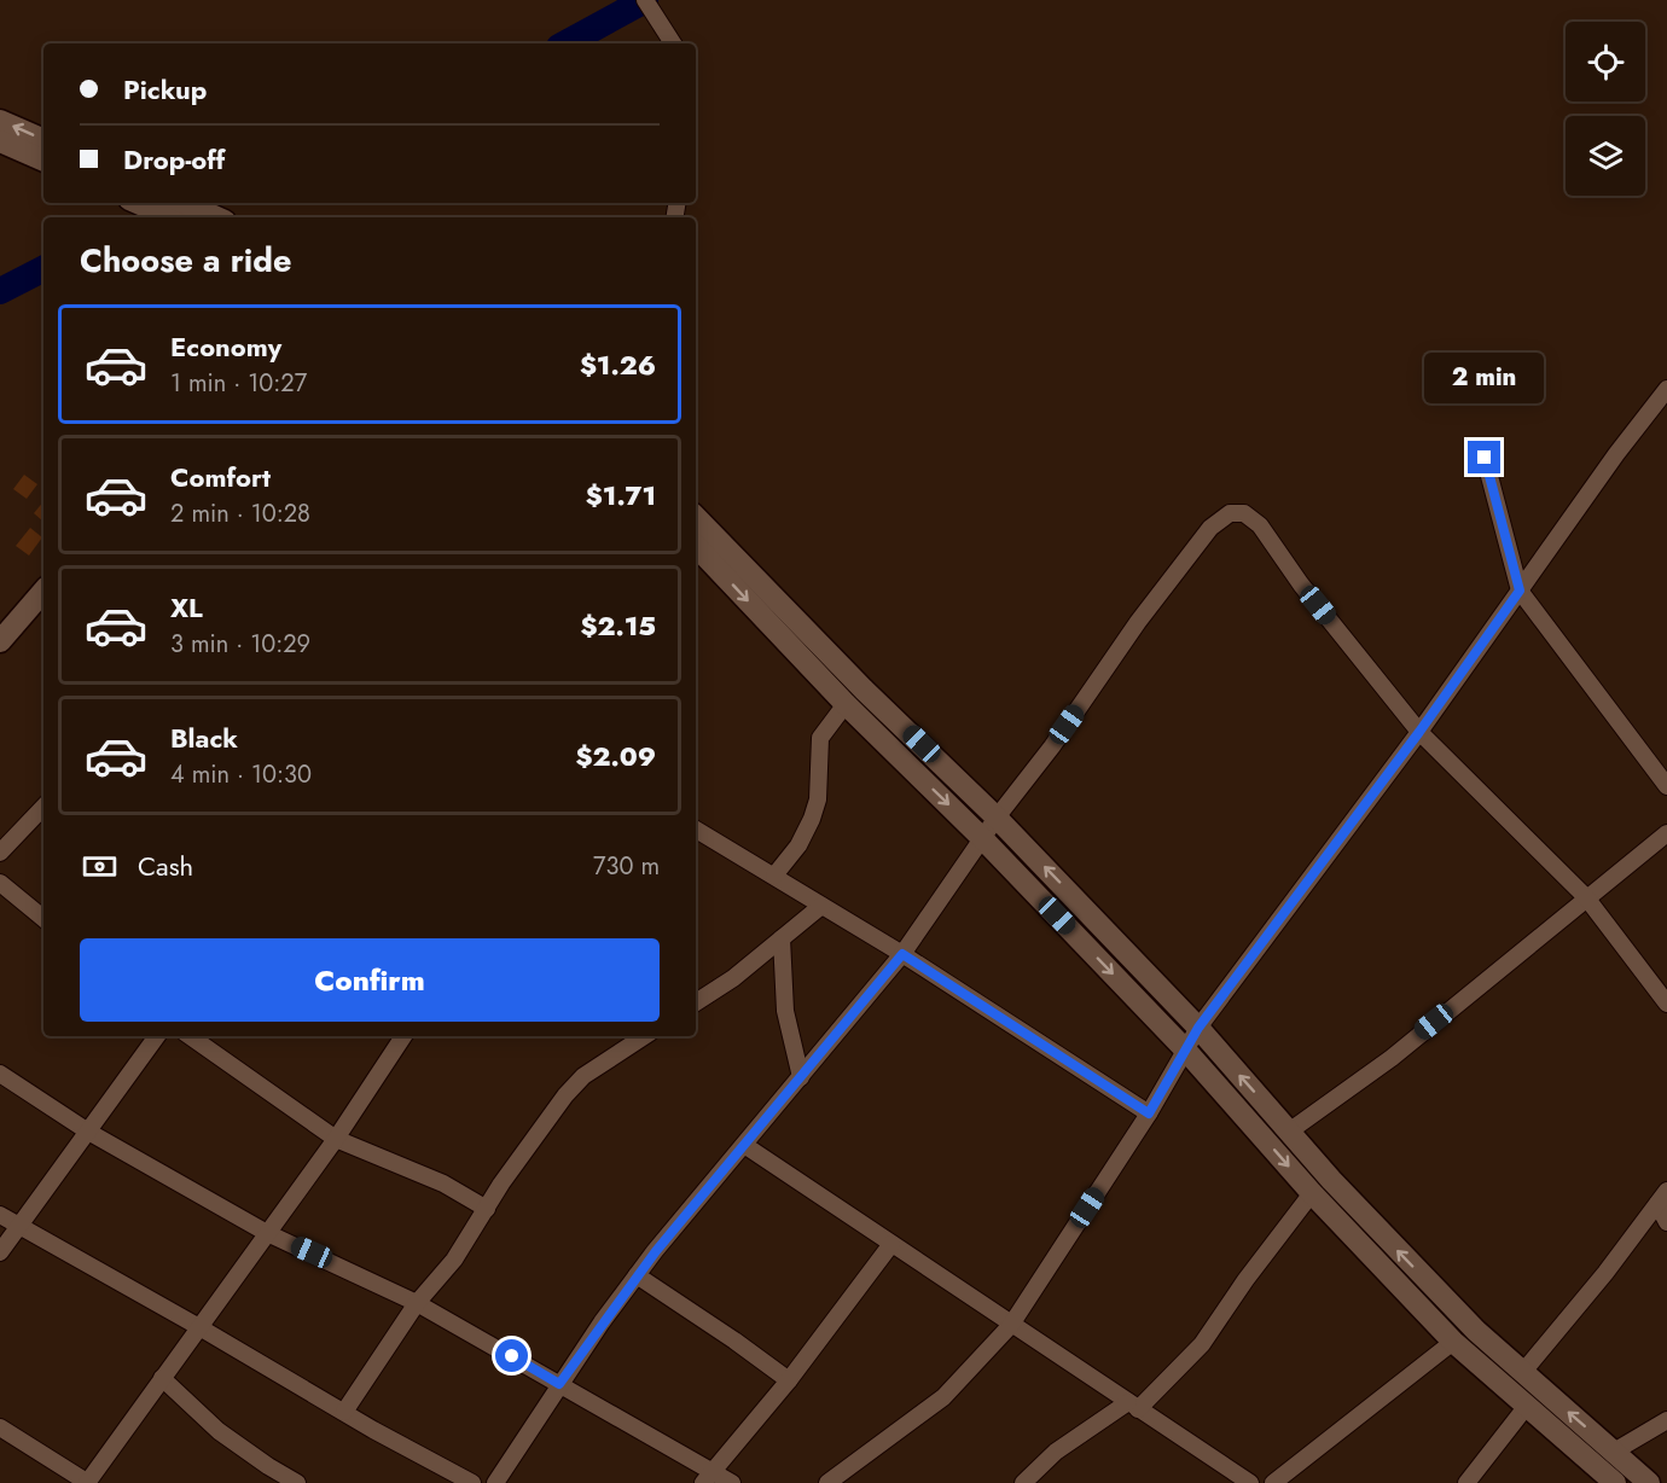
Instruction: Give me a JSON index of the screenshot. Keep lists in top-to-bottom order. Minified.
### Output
{"page":{"banner":["Pickup","Drop-off"],"heading":"Choose a ride","list":[{"name":"Economy","note":"1 min · 10:27","value":"$1.26"},{"name":"Comfort","note":"2 min · 10:28","value":"$1.71"},{"name":"XL","note":"3 min · 10:29","value":"$2.15"},{"name":"Black","note":"4 min · 10:30","value":"$2.09"}],"bubble":"2 min","pay":["Cash","730 m"],"buttons":"Confirm"}}
